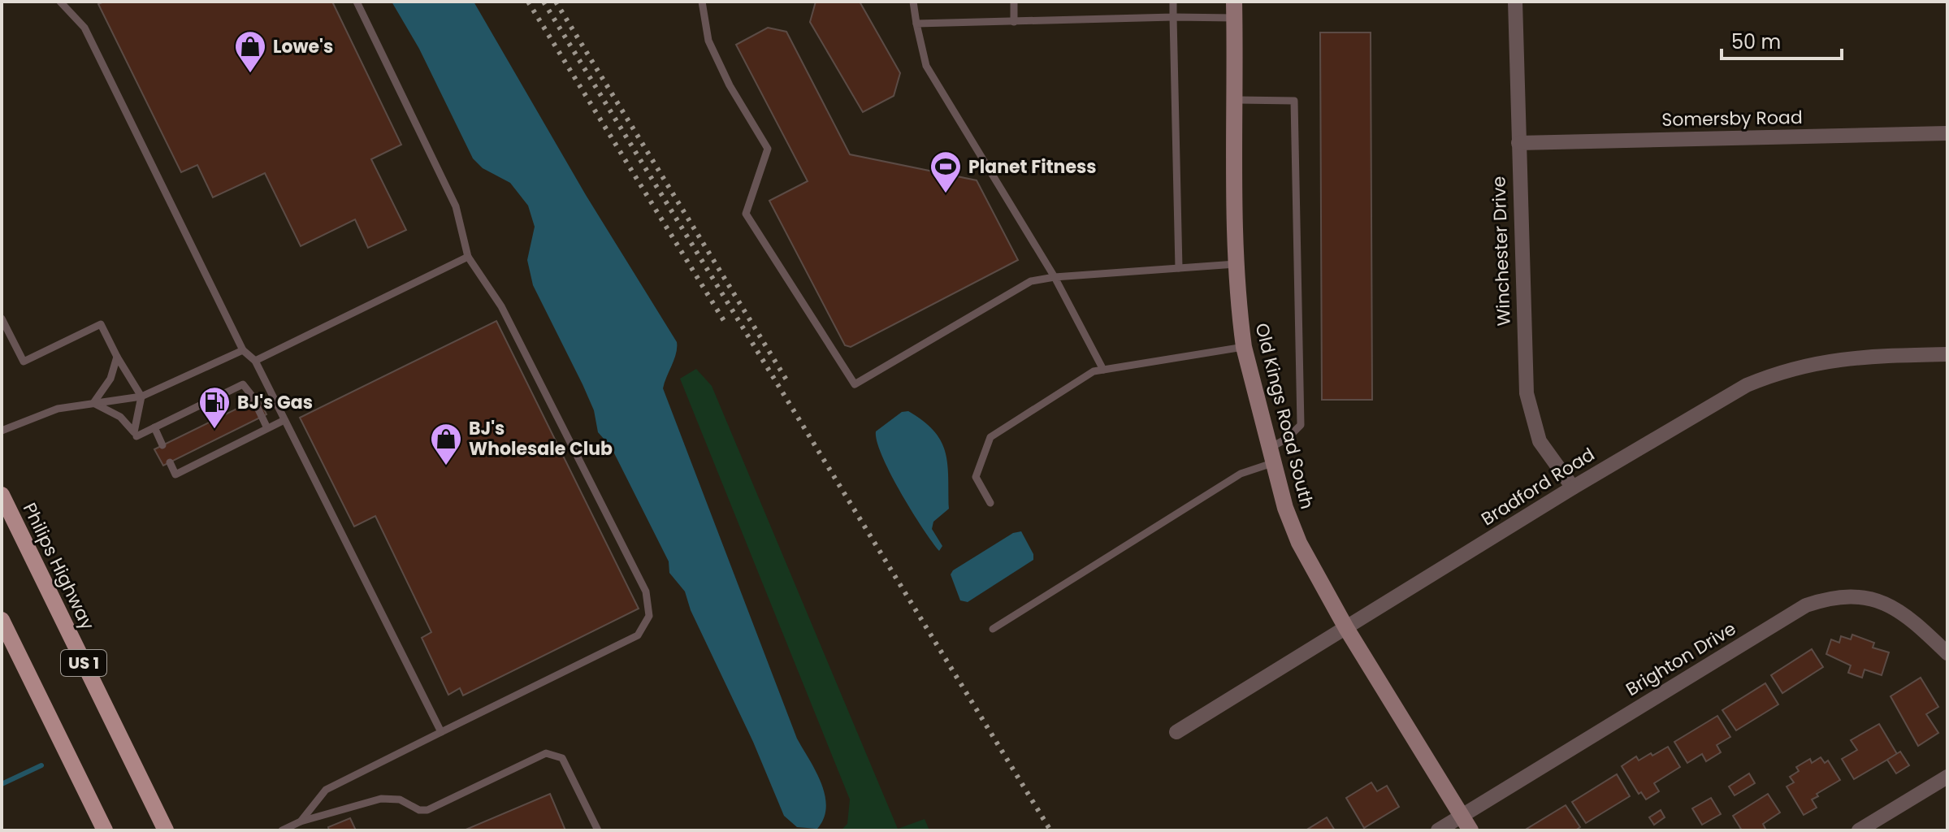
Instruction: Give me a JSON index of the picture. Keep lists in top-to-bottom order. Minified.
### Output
{"streets":{"main road":["Philips Highway","US 1"],"street":["Somersby Road","Winchester Drive","Old Kings Road South","Bradford Road","Brighton Drive"]},"crossings":[["Somersby Road","Winchester Drive"],["Winchester Drive","Bradford Road"],["Old Kings Road South","Bradford Road"],["Old Kings Road South","Brighton Drive"]],"places":{"shop":["Lowe's","BJ's Wholesale Club"],"sports":["Planet Fitness"],"fuel station":["BJ's Gas"]},"scale_bar":"50 m"}
